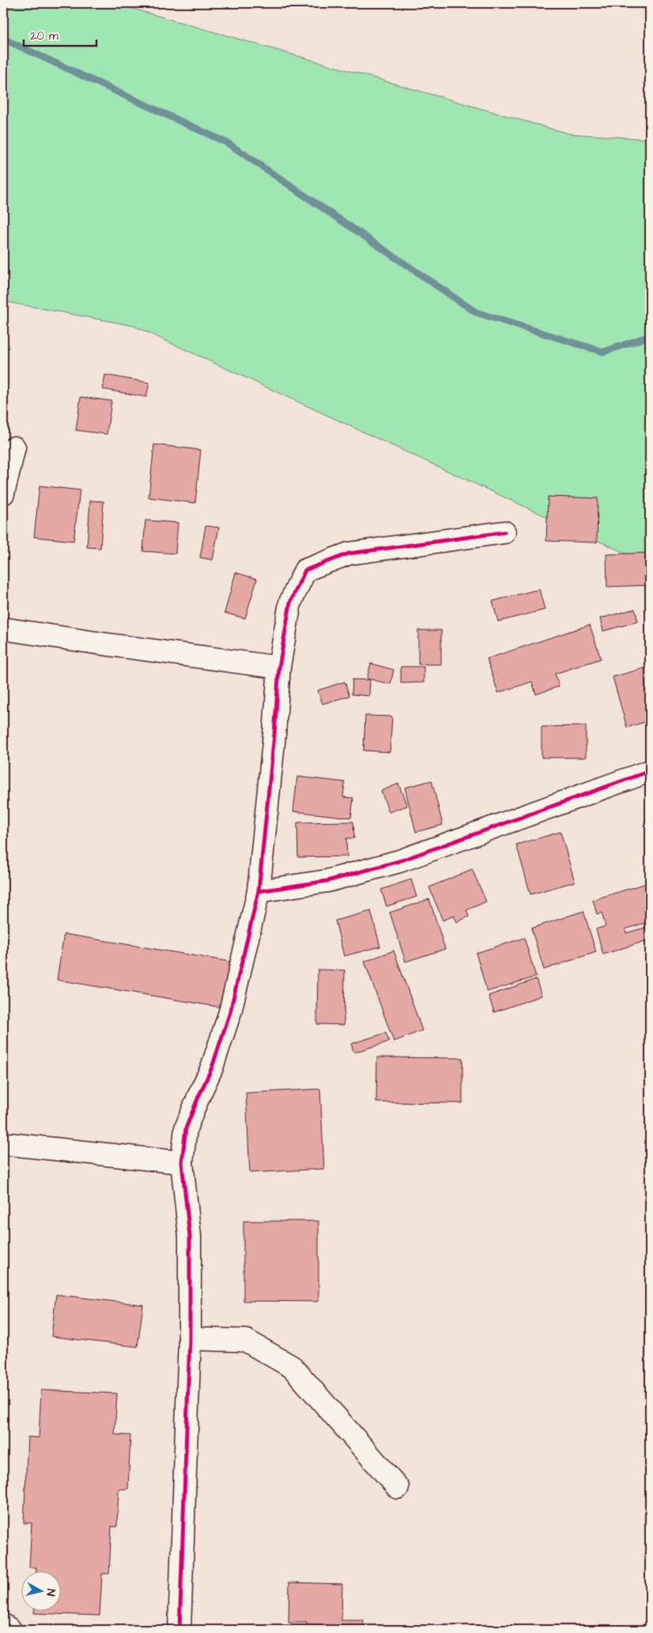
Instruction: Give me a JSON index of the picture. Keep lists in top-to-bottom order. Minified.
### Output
{"scale_bar":"20 m","north":"right"}
